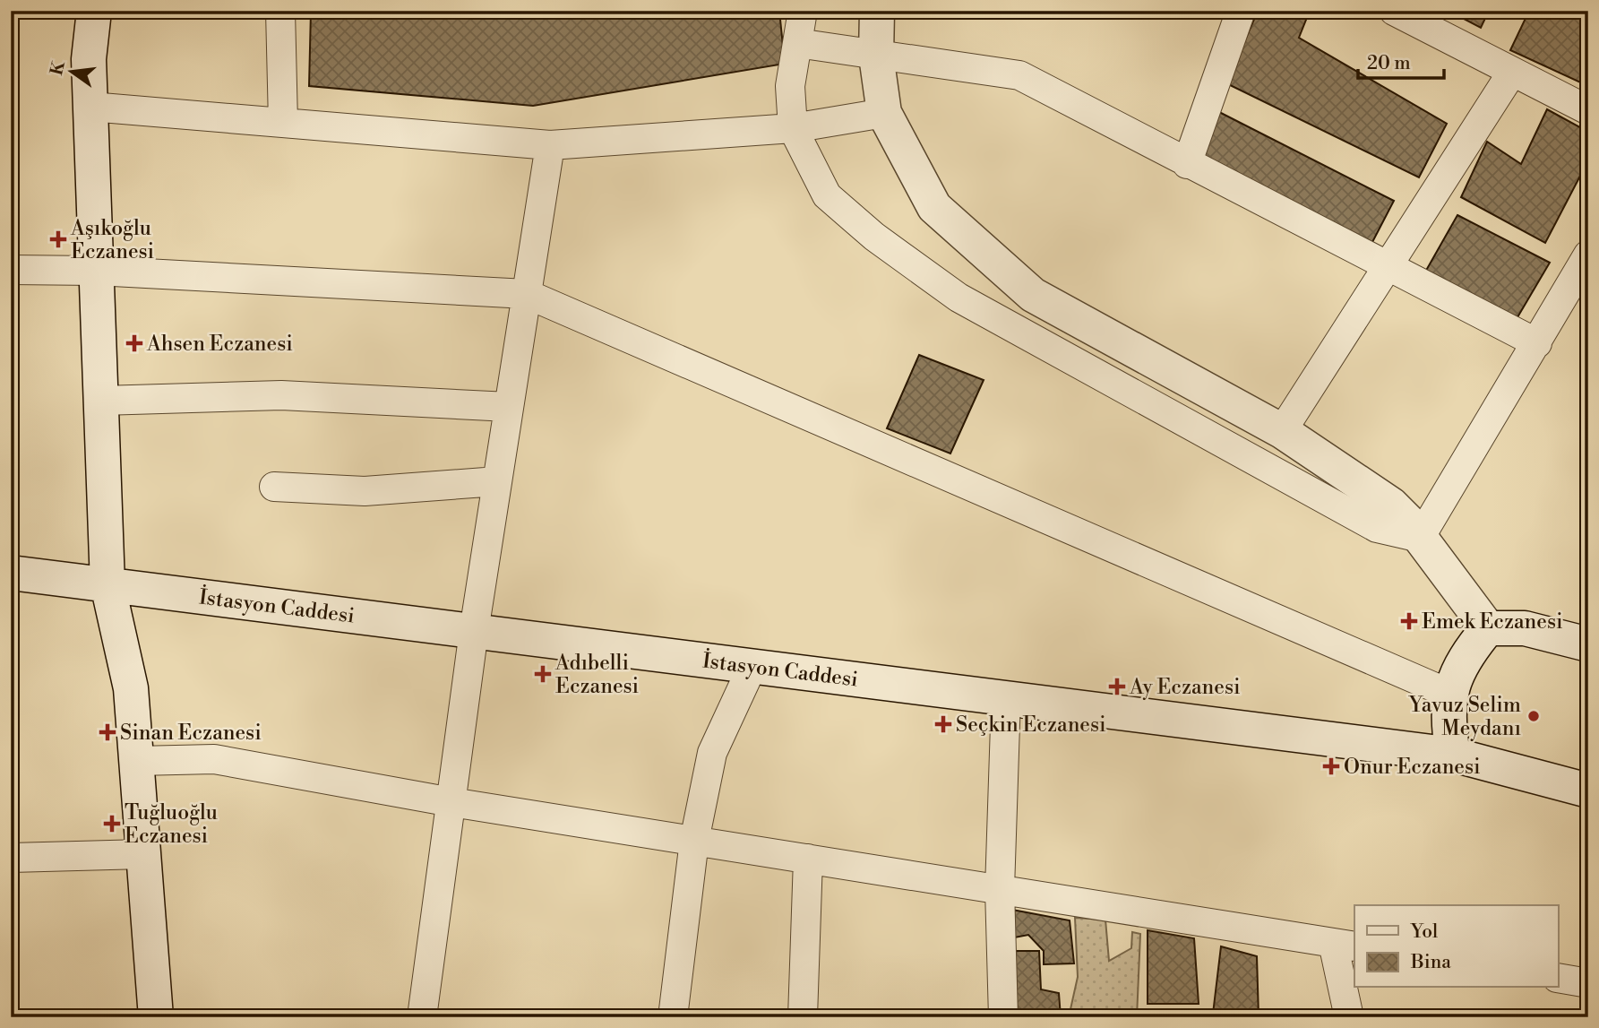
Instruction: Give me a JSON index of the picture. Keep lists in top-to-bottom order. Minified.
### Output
{"streets":{"main road":["İstasyon Caddesi"]},"places":{"health":["Aşıkoğlu Eczanesi","Ahsen Eczanesi","Emek Eczanesi","Adıbelli Eczanesi","Ay Eczanesi","Seçkin Eczanesi","Sinan Eczanesi","Onur Eczanesi","Tuğluoğlu Eczanesi"],"other":["Yavuz Selim Meydanı"]},"legend":["Yol","Bina"],"scale_bar":"20 m","north":"left"}
